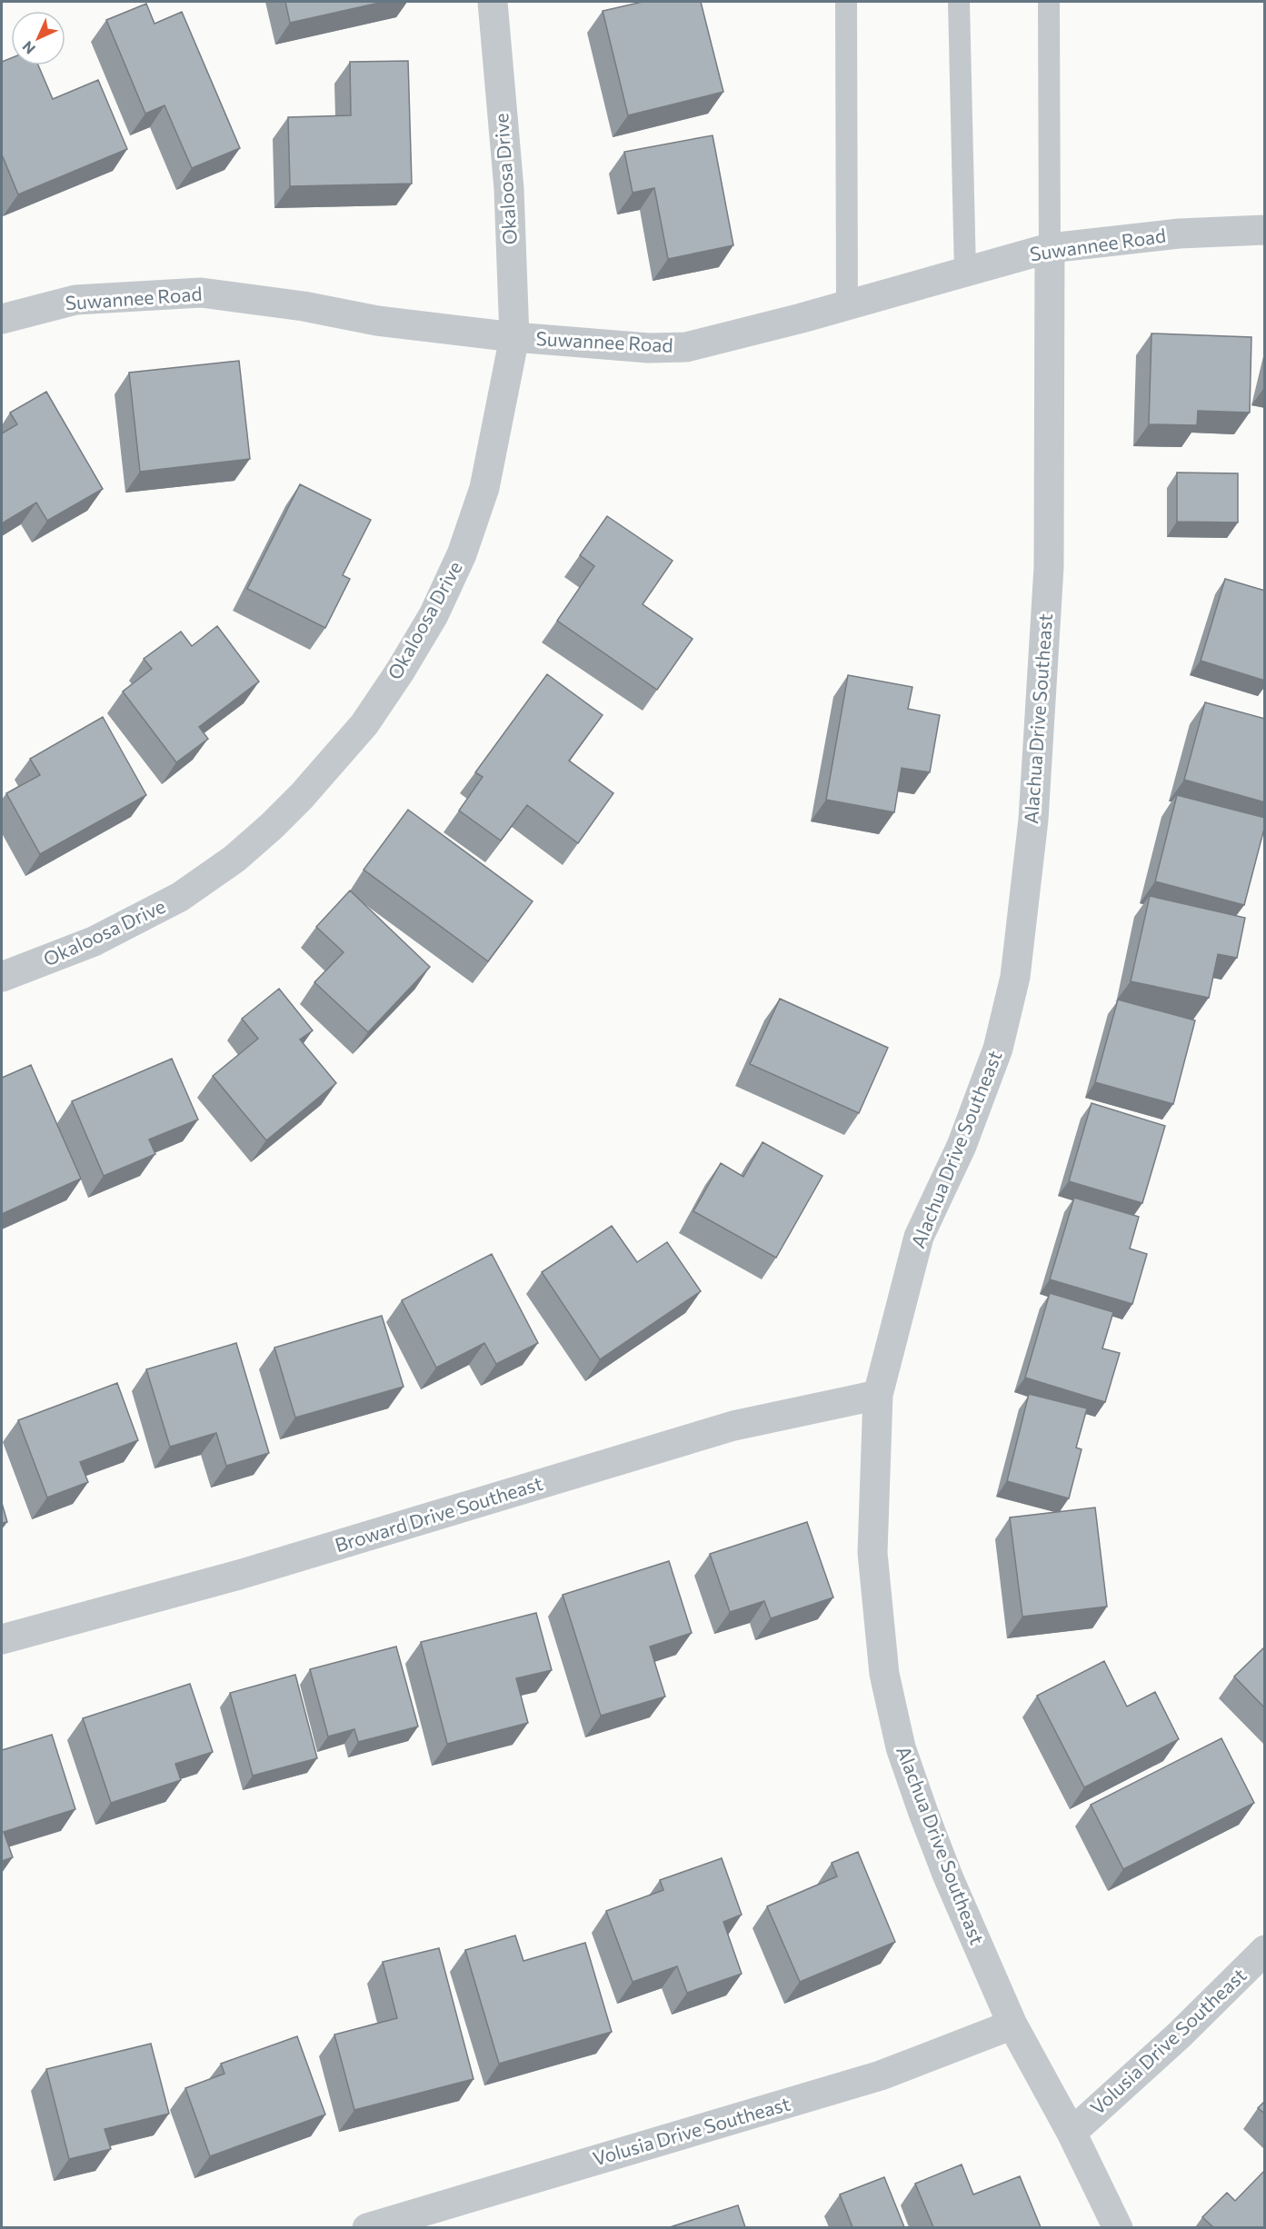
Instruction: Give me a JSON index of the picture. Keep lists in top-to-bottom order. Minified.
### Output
{"streets":{"street":["Okaloosa Drive","Suwannee Road","Alachua Drive Southeast","Broward Drive Southeast","Volusia Drive Southeast"]},"crossings":[["Okaloosa Drive","Suwannee Road"],["Suwannee Road","Alachua Drive Southeast"],["Alachua Drive Southeast","Broward Drive Southeast"],["Alachua Drive Southeast","Volusia Drive Southeast"]],"north":"bottom left"}
